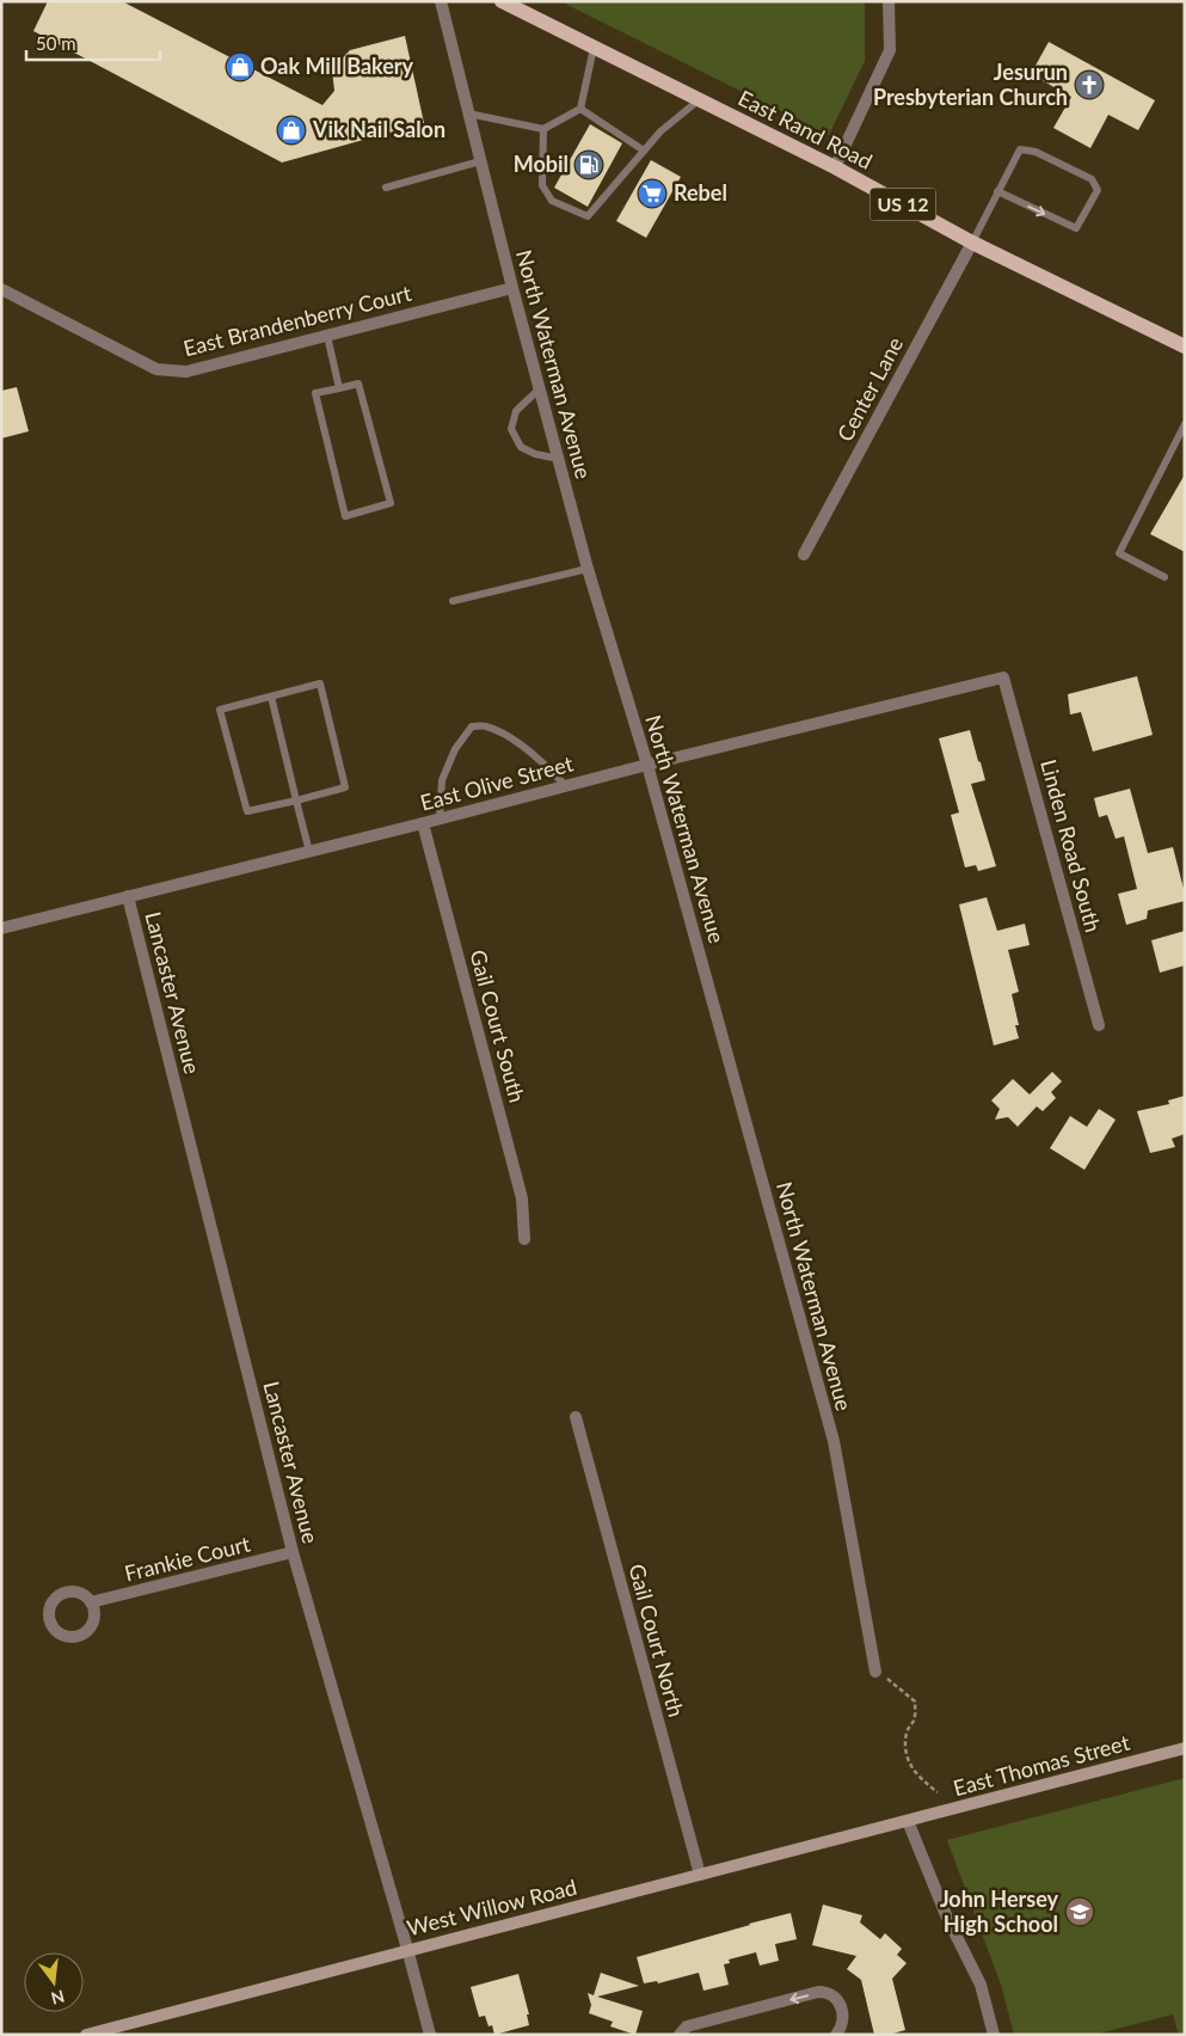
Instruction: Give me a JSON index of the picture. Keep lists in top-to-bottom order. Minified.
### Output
{"streets":{"main road":["East Rand Road","US 12"],"street":["East Brandenberry Court","North Waterman Avenue","Center Lane","East Olive Street","Linden Road South","Lancaster Avenue","Gail Court South","Frankie Court","Gail Court North","East Thomas Street","West Willow Road"]},"crossings":[["East Rand Road","Center Lane"],["East Brandenberry Court","North Waterman Avenue"],["North Waterman Avenue","East Olive Street"],["East Olive Street","Linden Road South"],["East Olive Street","Lancaster Avenue"],["East Olive Street","Gail Court South"],["Lancaster Avenue","Frankie Court"],["Lancaster Avenue","West Willow Road"],["Gail Court North","West Willow Road"],["East Thomas Street","West Willow Road"]],"places":{"shop":["Oak Mill Bakery","Vik Nail Salon"],"church":["Jesurun Presbyterian Church"],"fuel station":["Mobil"],"supermarket":["Rebel"],"school or university":["John Hersey High School"]},"scale_bar":"50 m","north":"bottom"}
